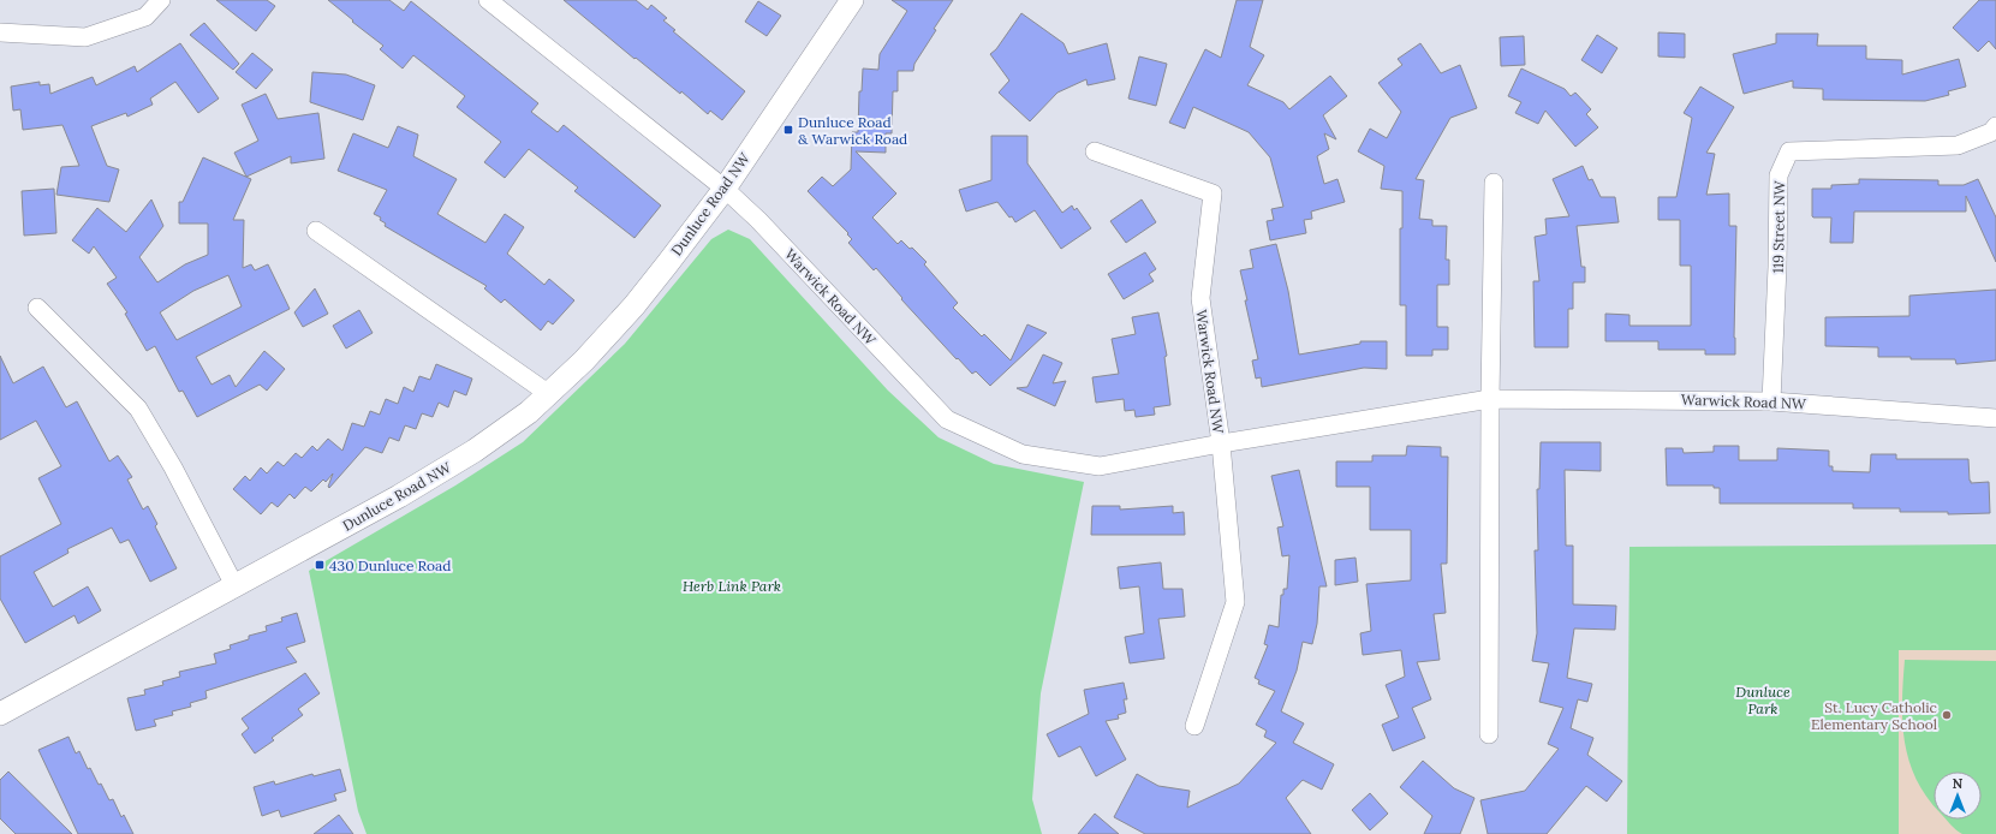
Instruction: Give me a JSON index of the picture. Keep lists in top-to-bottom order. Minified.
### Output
{"streets":{"street":["Dunluce Road NW","119 Street NW","Warwick Road NW"]},"crossings":[["Dunluce Road NW","Warwick Road NW"],["119 Street NW","Warwick Road NW"]],"parks":["Herb Link Park","Dunluce Park"],"places":{"transit":["Dunluce Road & Warwick Road","430 Dunluce Road"],"other":["St. Lucy Catholic Elementary School"]},"north":"top"}
